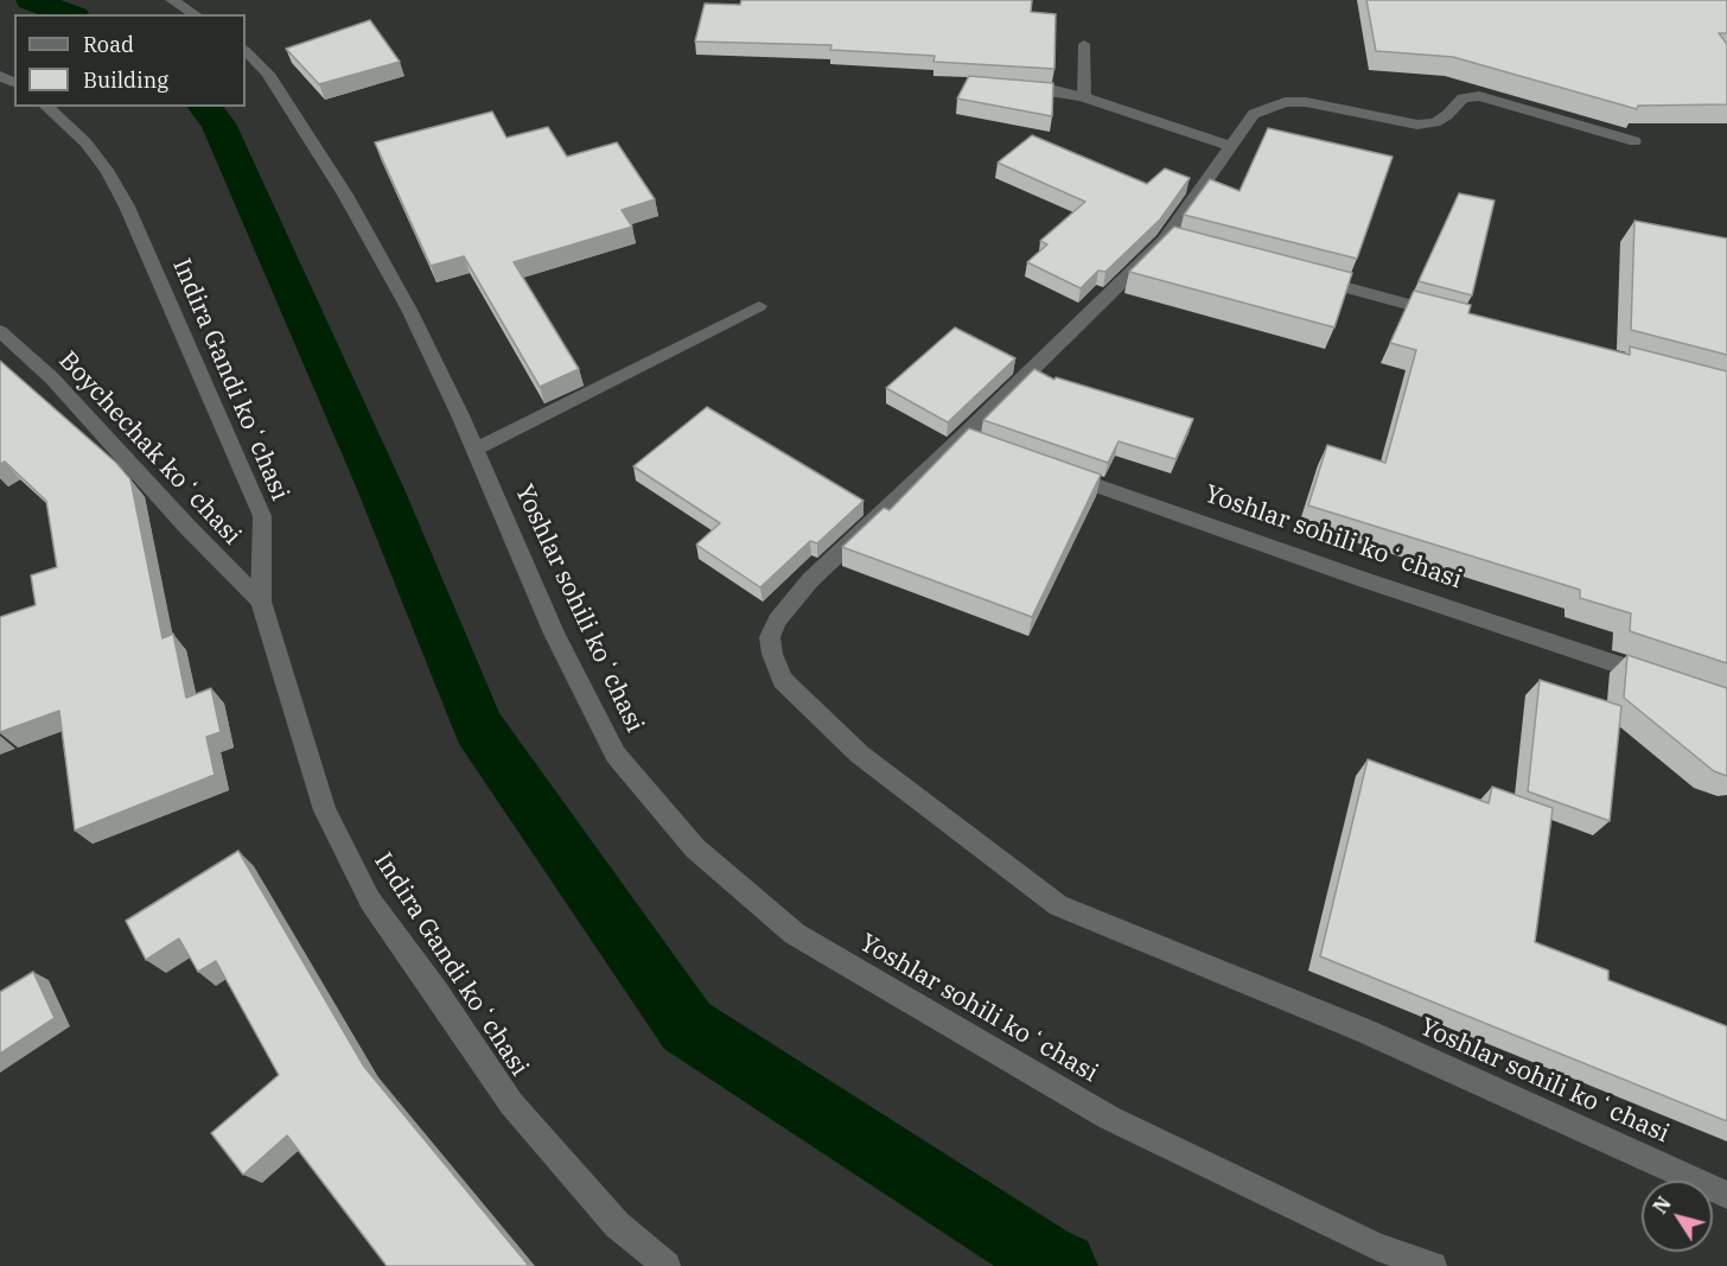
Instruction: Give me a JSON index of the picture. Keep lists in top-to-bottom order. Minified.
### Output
{"streets":{"street":["Indira Gandi koʻchasi","Boychechak koʻchasi","Yoshlar sohili koʻchasi"]},"crossings":[["Indira Gandi koʻchasi","Boychechak koʻchasi"]],"legend":["Road","Building"],"north":"top left"}
